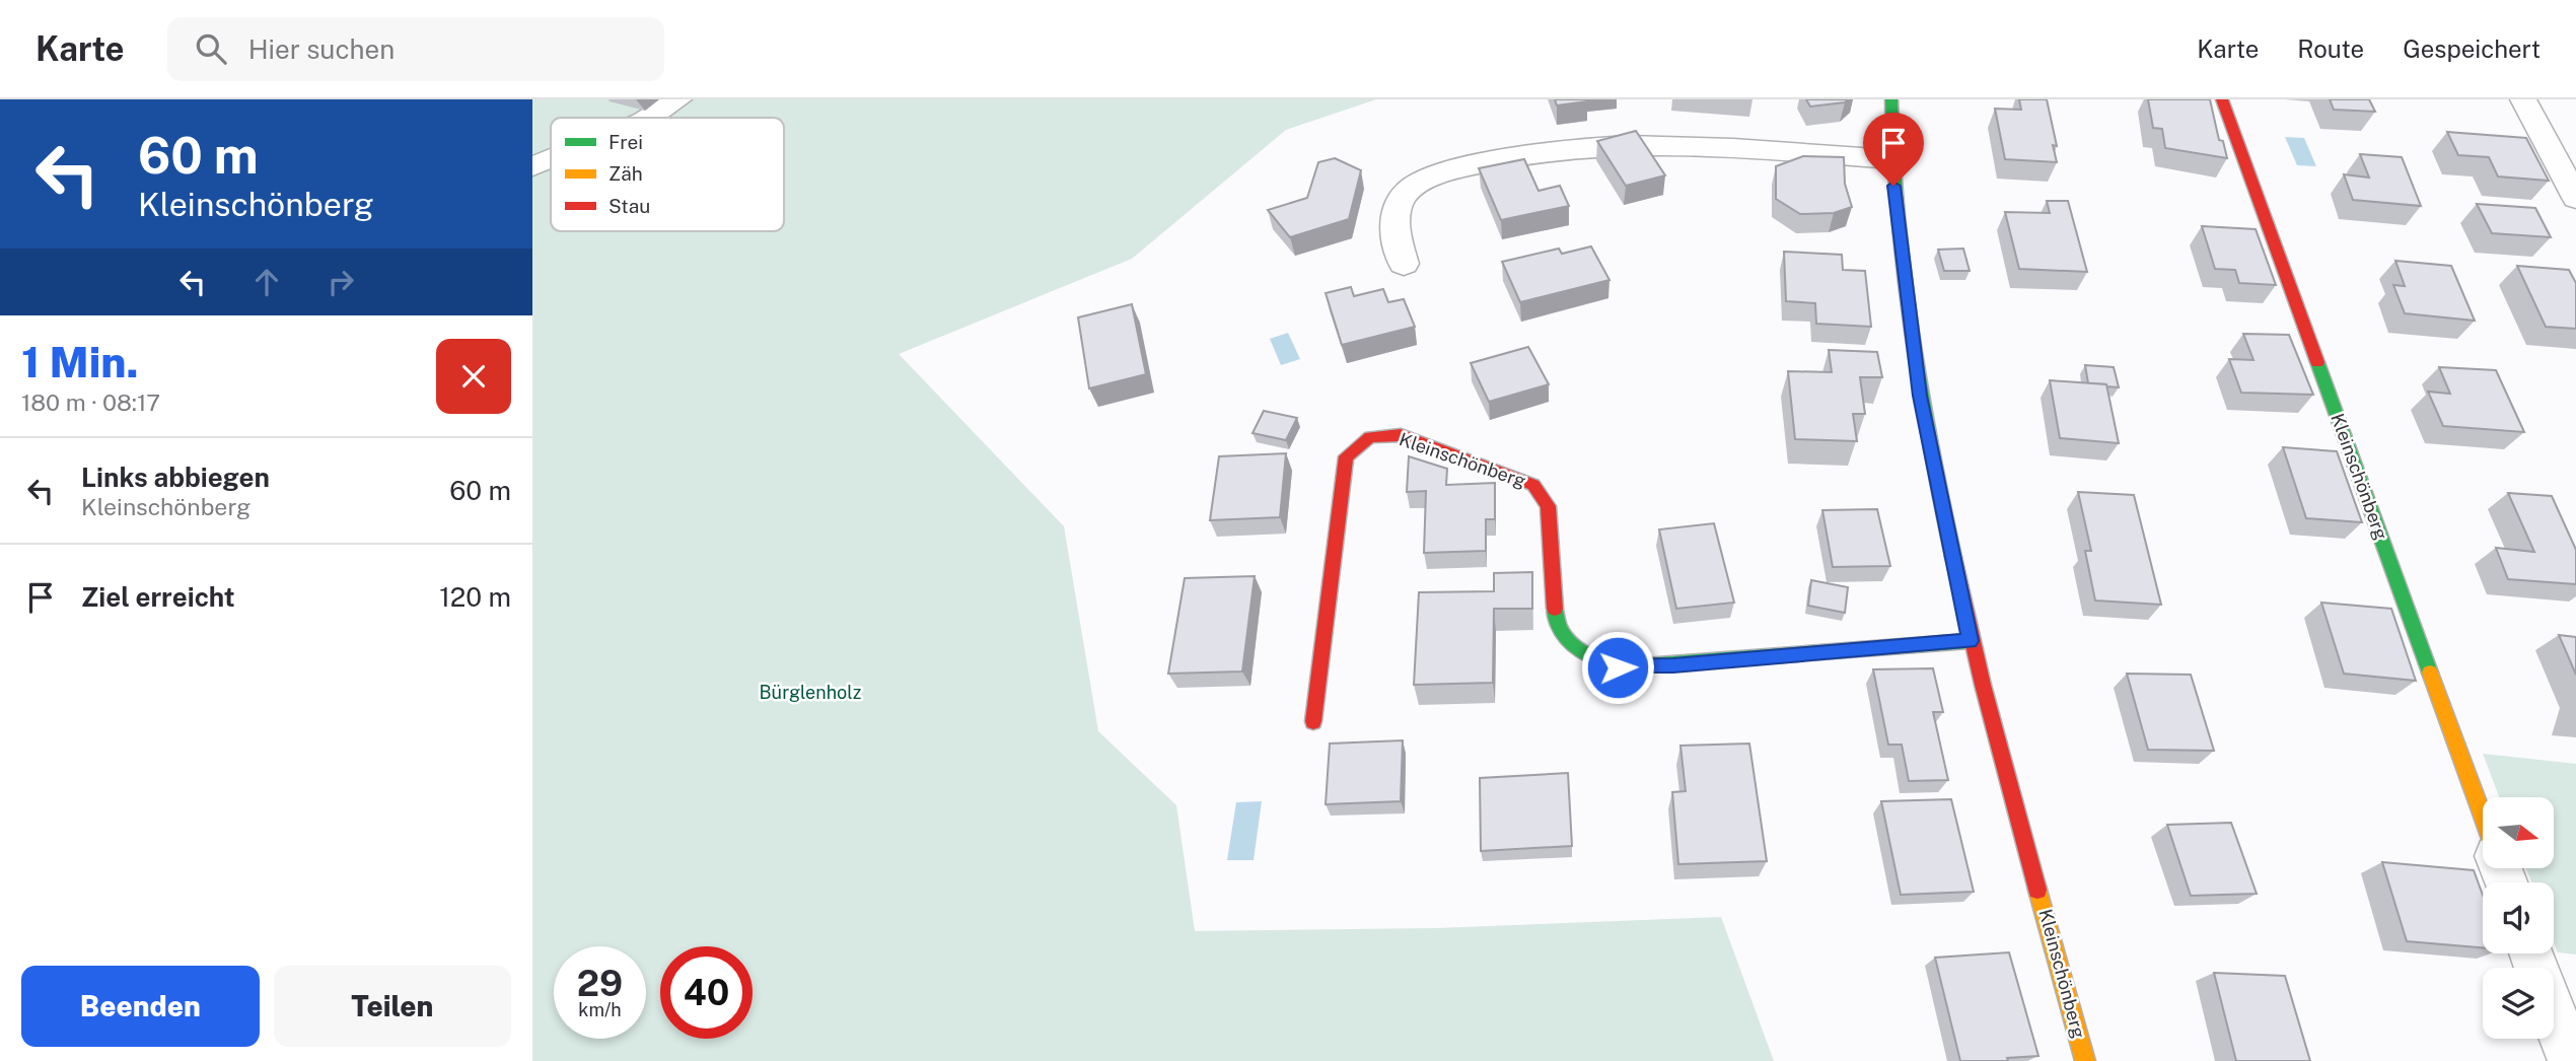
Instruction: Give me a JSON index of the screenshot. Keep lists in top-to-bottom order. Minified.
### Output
{"streets":{"street":["Kleinschönberg"]},"parks":["Bürglenholz"],"legend":["Frei","Zäh","Stau"],"north":"right","page":{"header":"Karte","search":"Hier suchen","nav":["Karte","Route","Gespeichert"],"turn":["60 m","Kleinschönberg"],"heading":["1 Min.","180 m · 08:17"],"list":[{"name":"Links abbiegen","note":"Kleinschönberg","value":"60 m"},{"name":"Ziel erreicht","value":"120 m"}],"speed":"29 km/h","limit":"40","buttons":["Beenden","Teilen"]}}
